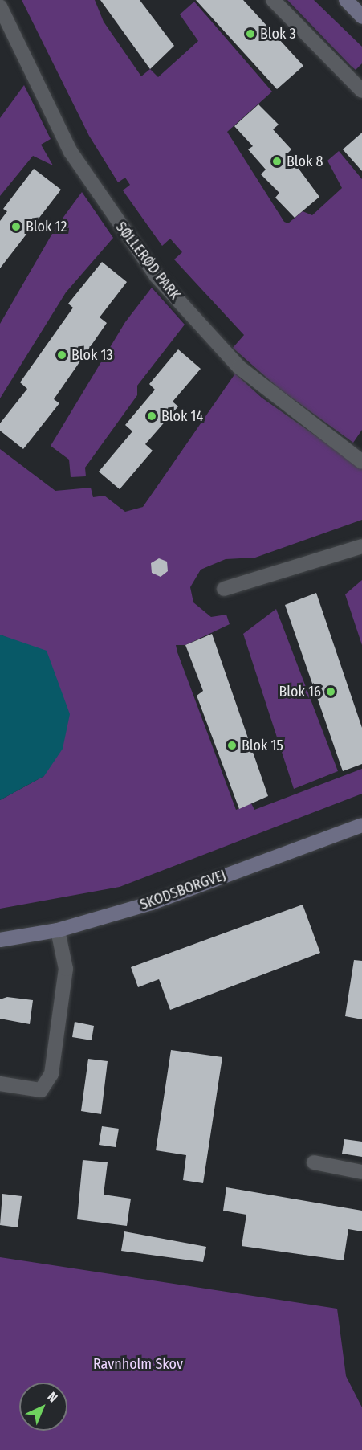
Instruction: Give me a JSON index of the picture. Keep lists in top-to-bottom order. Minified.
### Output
{"streets":{"street":["SØLLERØD PARK","SKODSBORGVEJ"]},"parks":["Ravnholm Skov"],"places":["Blok 3","Blok 8","Blok 12","Blok 13","Blok 14","Blok 16","Blok 15"],"north":"top right"}
